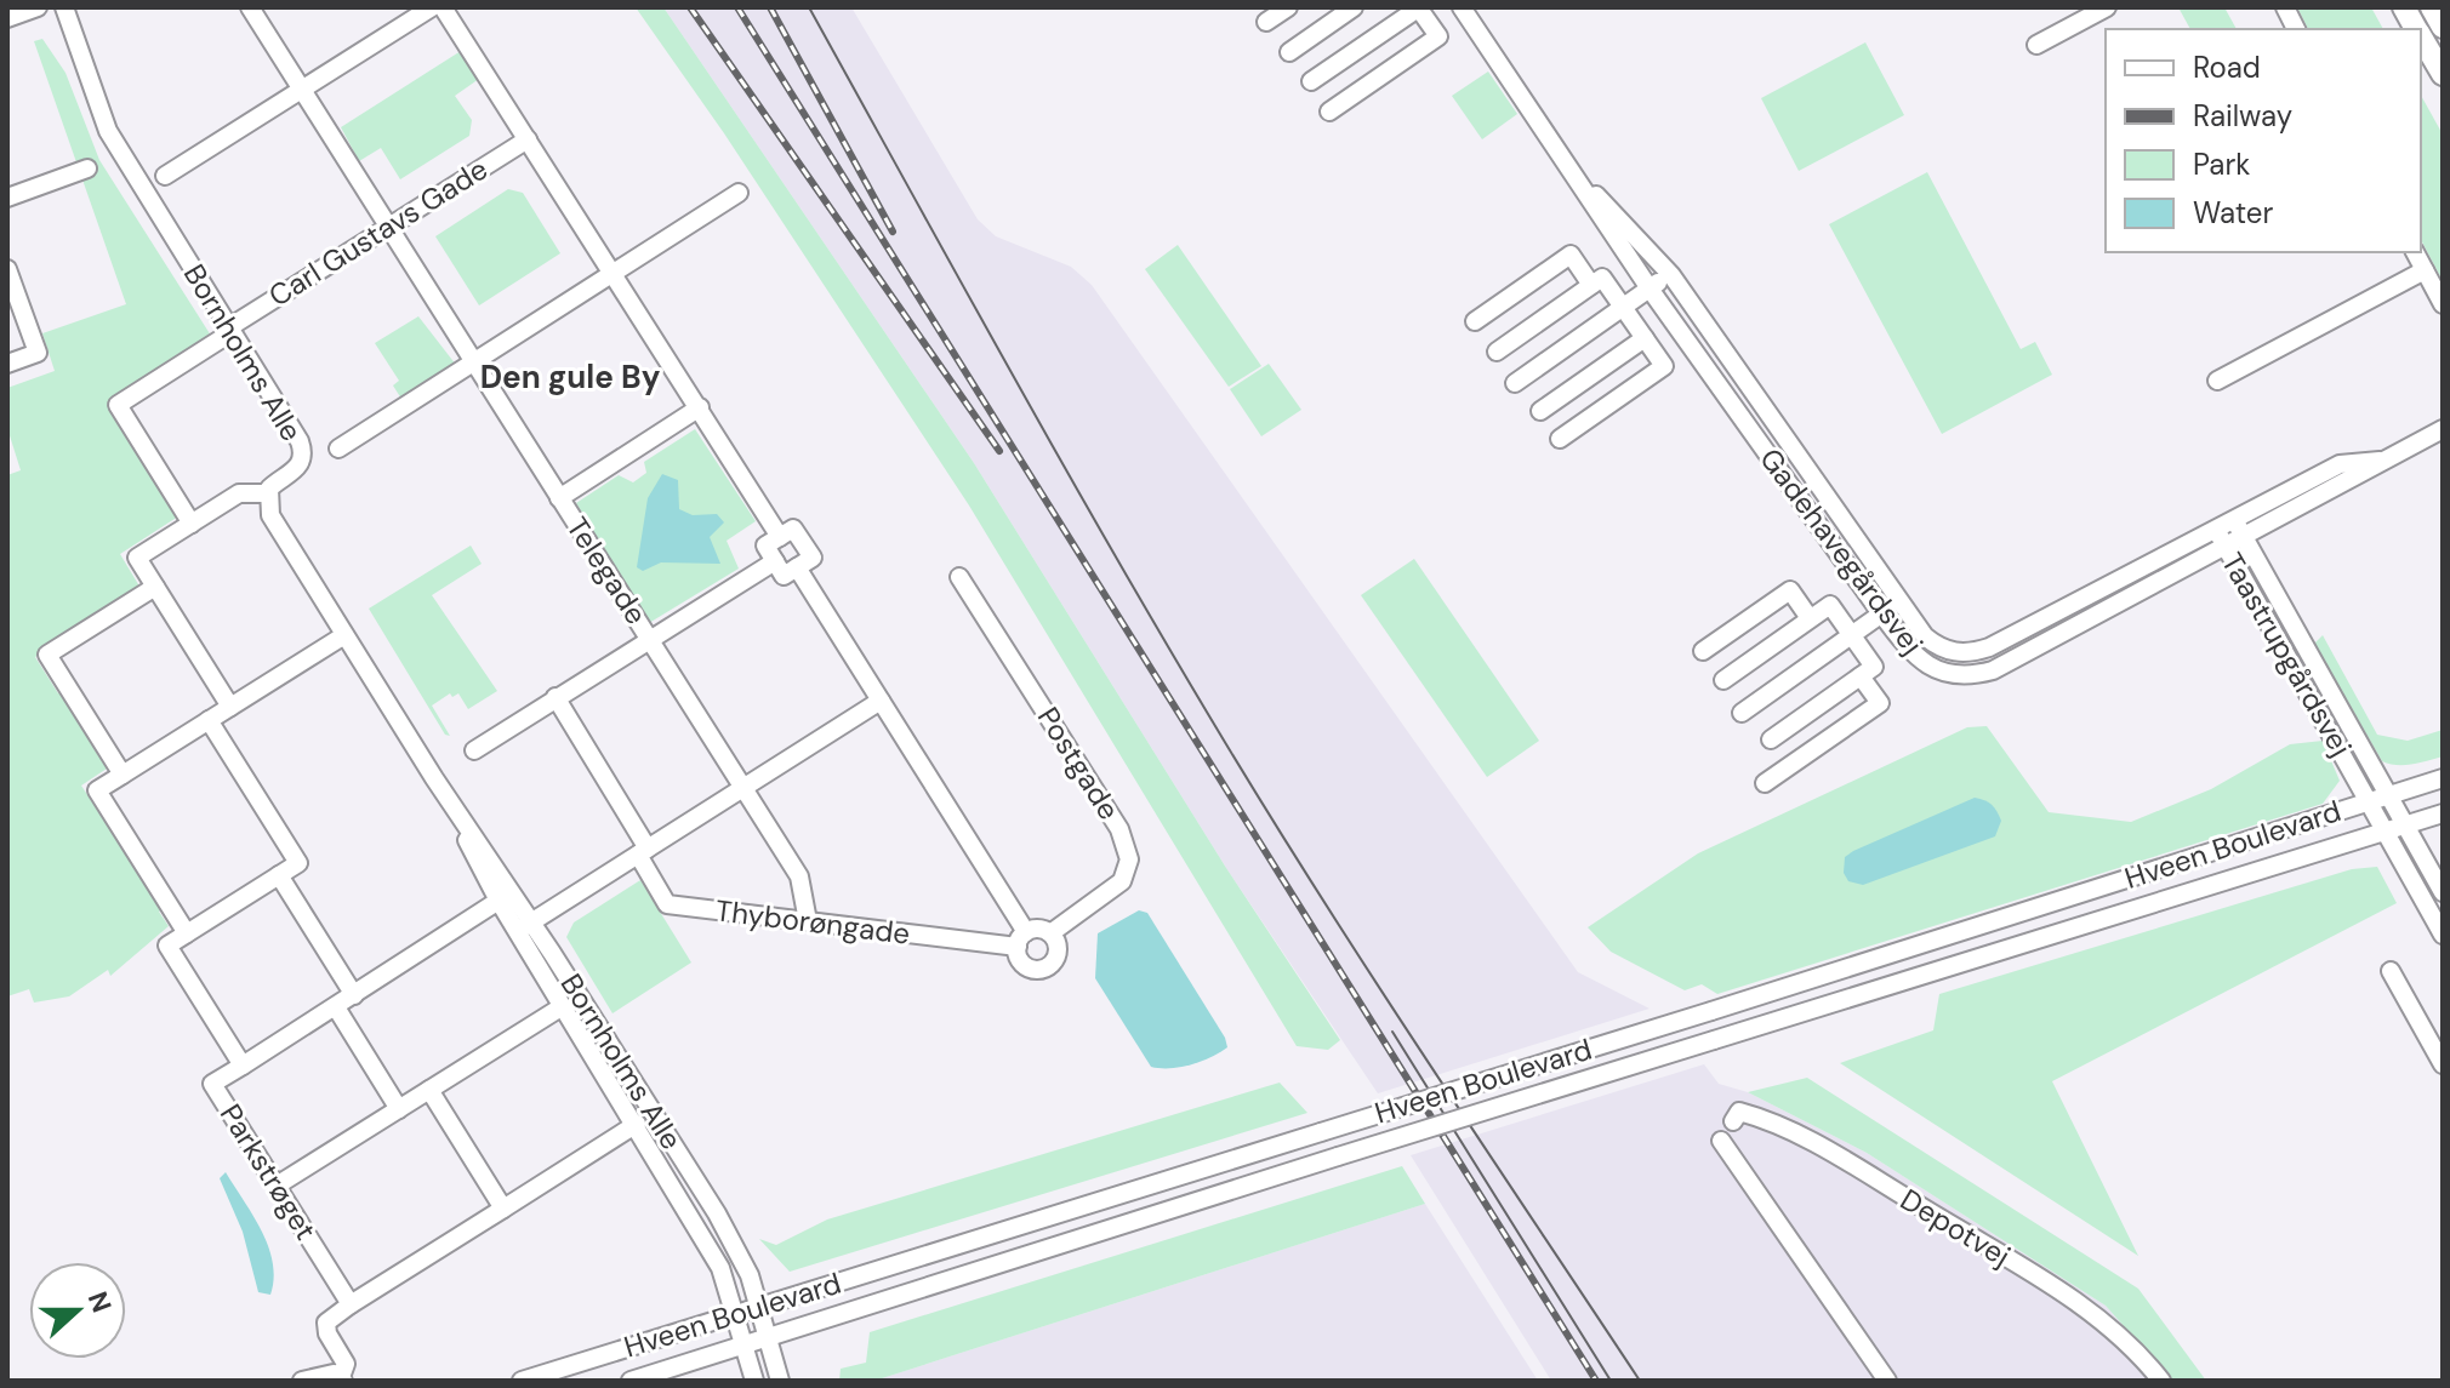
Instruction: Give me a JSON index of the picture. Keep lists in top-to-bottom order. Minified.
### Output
{"streets":{"street":["Carl Gustavs Gade","Bornholms Alle","Gadehavegårdsvej","Telegade","Taastrupgårdsvej","Postgade","Hveen Boulevard","Thyborøngade","Parkstrøget","Depotvej"]},"crossings":[["Carl Gustavs Gade","Bornholms Alle"],["Carl Gustavs Gade","Telegade"],["Bornholms Alle","Hveen Boulevard"],["Gadehavegårdsvej","Taastrupgårdsvej"],["Telegade","Thyborøngade"],["Taastrupgårdsvej","Hveen Boulevard"],["Postgade","Thyborøngade"]],"districts":["Den gule By"],"legend":["Road","Railway","Park","Water"],"north":"right"}
